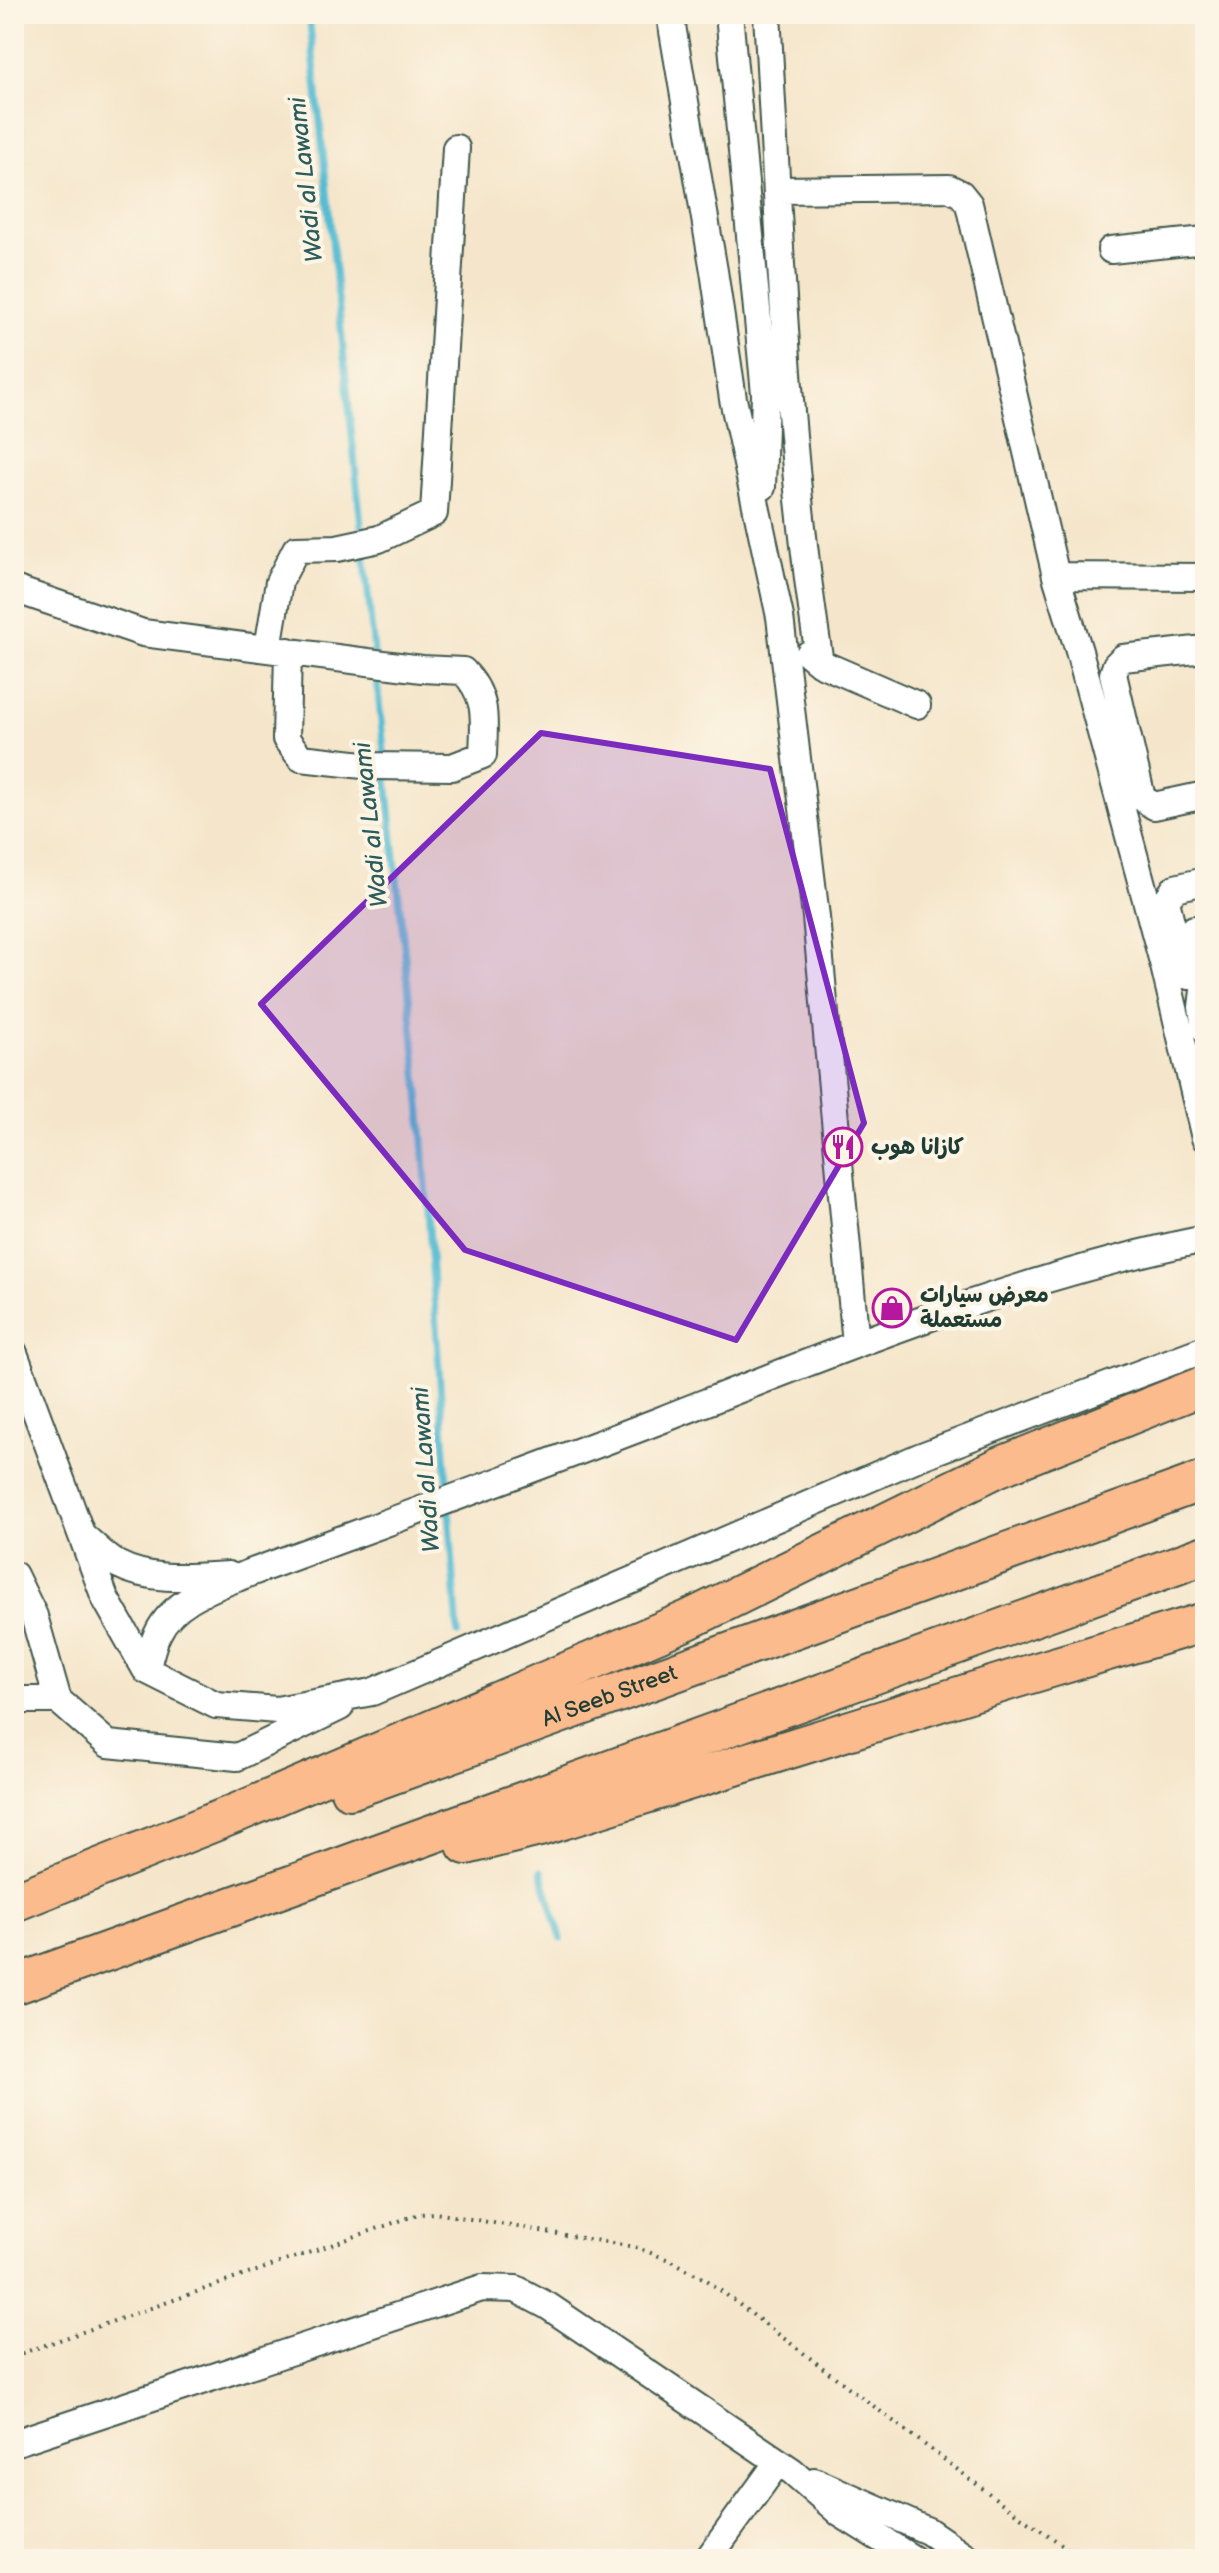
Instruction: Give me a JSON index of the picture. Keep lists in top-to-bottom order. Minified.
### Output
{"streets":{"highway":["Al Seeb Street"]},"water":["Wadi al Lawami"],"places":{"restaurant":["كازانا هوب"],"shop":["معرض سيارات مستعملة"]}}
